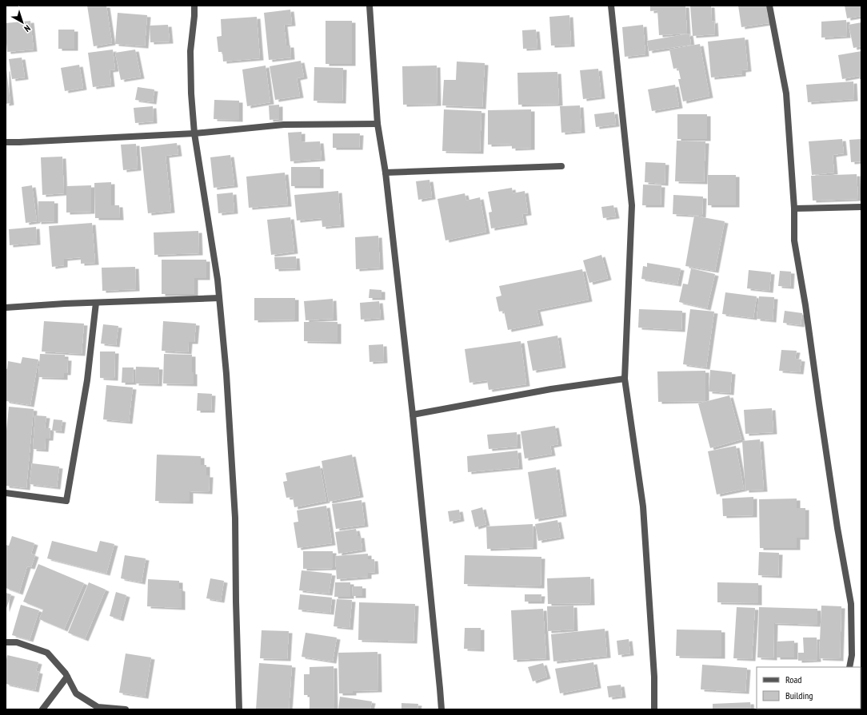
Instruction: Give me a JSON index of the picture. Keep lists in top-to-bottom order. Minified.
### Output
{"legend":["Road","Building"],"north":"bottom right"}
